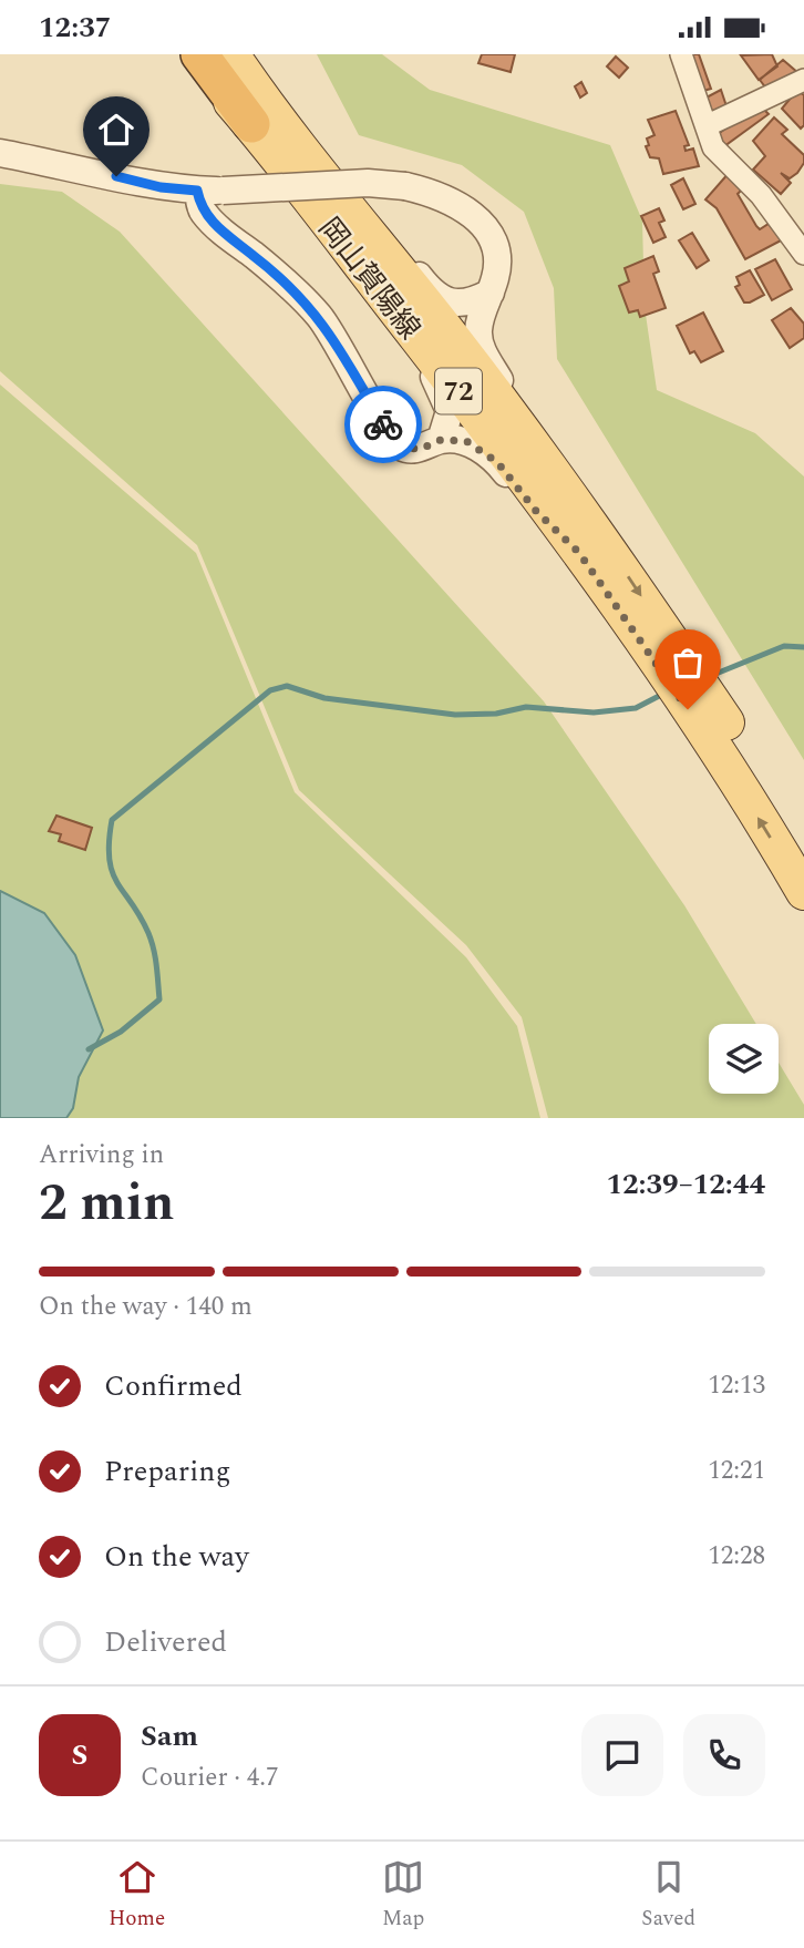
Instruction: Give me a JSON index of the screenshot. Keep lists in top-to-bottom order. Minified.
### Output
{"streets":{"highway":["72"],"main road":["岡山賀陽線"]},"crossings":[["岡山賀陽線","72"]],"page":{"status":"12:37","heading":["2 min","Arriving in","12:39–12:44"],"panel":["Sam","Courier · 4.7"],"bar":"On the way · 140 m","list":[["Confirmed","12:13"],["Preparing","12:21"],["On the way","12:28"],"Delivered"],"round":"S","tabs":["Home","Map","Saved"]}}
